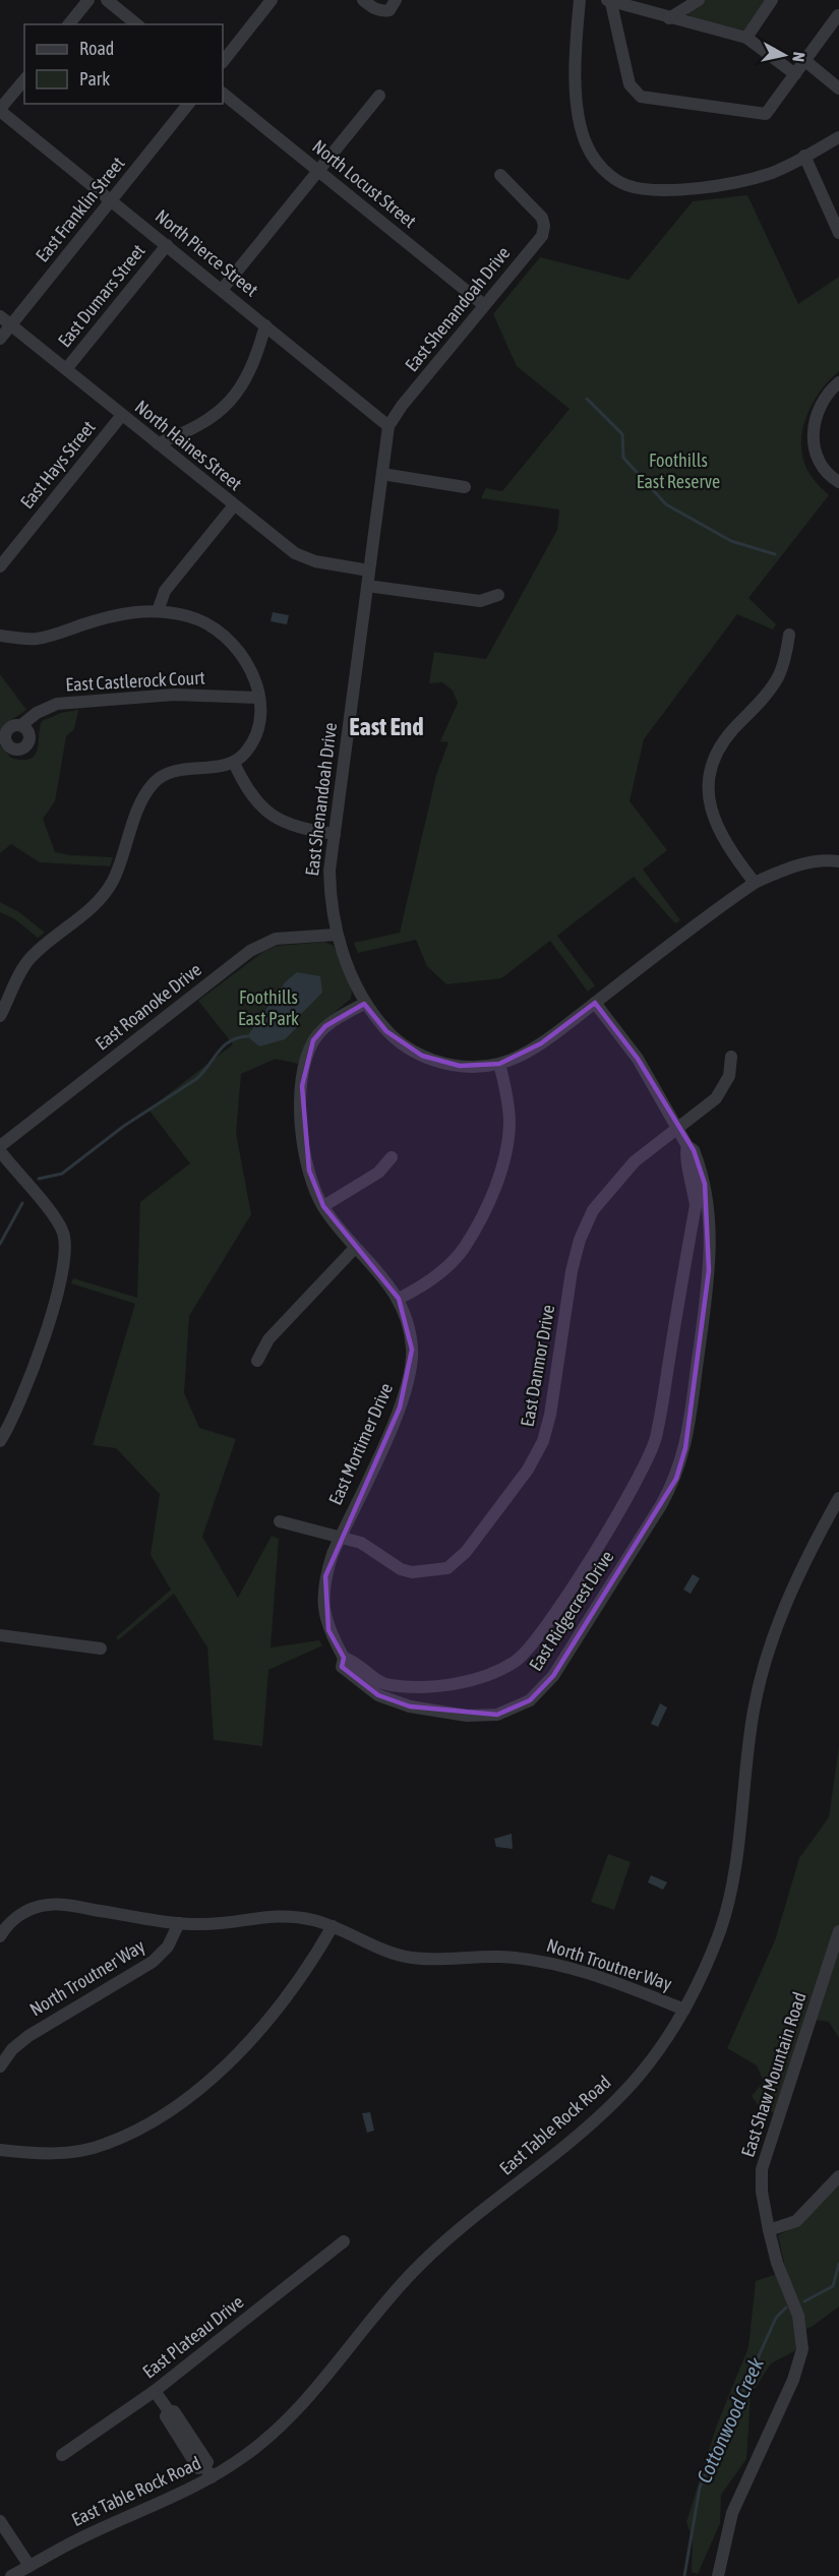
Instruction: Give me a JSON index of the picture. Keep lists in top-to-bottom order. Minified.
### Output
{"streets":{"street":["North Locust Street","East Franklin Street","North Pierce Street","East Dumars Street","East Shenandoah Drive","North Haines Street","East Hays Street","East Castlerock Court","East Roanoke Drive","East Danmor Drive","East Mortimer Drive","East Ridgecrest Drive","North Troutner Way","East Shaw Mountain Road","East Table Rock Road","East Plateau Drive"]},"crossings":[["North Locust Street","East Shenandoah Drive"],["East Franklin Street","North Pierce Street"],["East Franklin Street","North Haines Street"],["North Pierce Street","East Dumars Street"],["North Pierce Street","East Shenandoah Drive"],["East Dumars Street","North Haines Street"],["East Shenandoah Drive","North Haines Street"],["East Shenandoah Drive","East Roanoke Drive"],["East Shenandoah Drive","East Mortimer Drive"],["East Shenandoah Drive","East Ridgecrest Drive"],["North Haines Street","East Hays Street"],["East Danmor Drive","East Mortimer Drive"],["East Danmor Drive","East Ridgecrest Drive"],["East Mortimer Drive","East Ridgecrest Drive"],["North Troutner Way","East Table Rock Road"]],"districts":["East End"],"water":["Cottonwood Creek"],"parks":["Foothills East Reserve","Foothills East Park"],"legend":["Road","Park"],"north":"right"}
